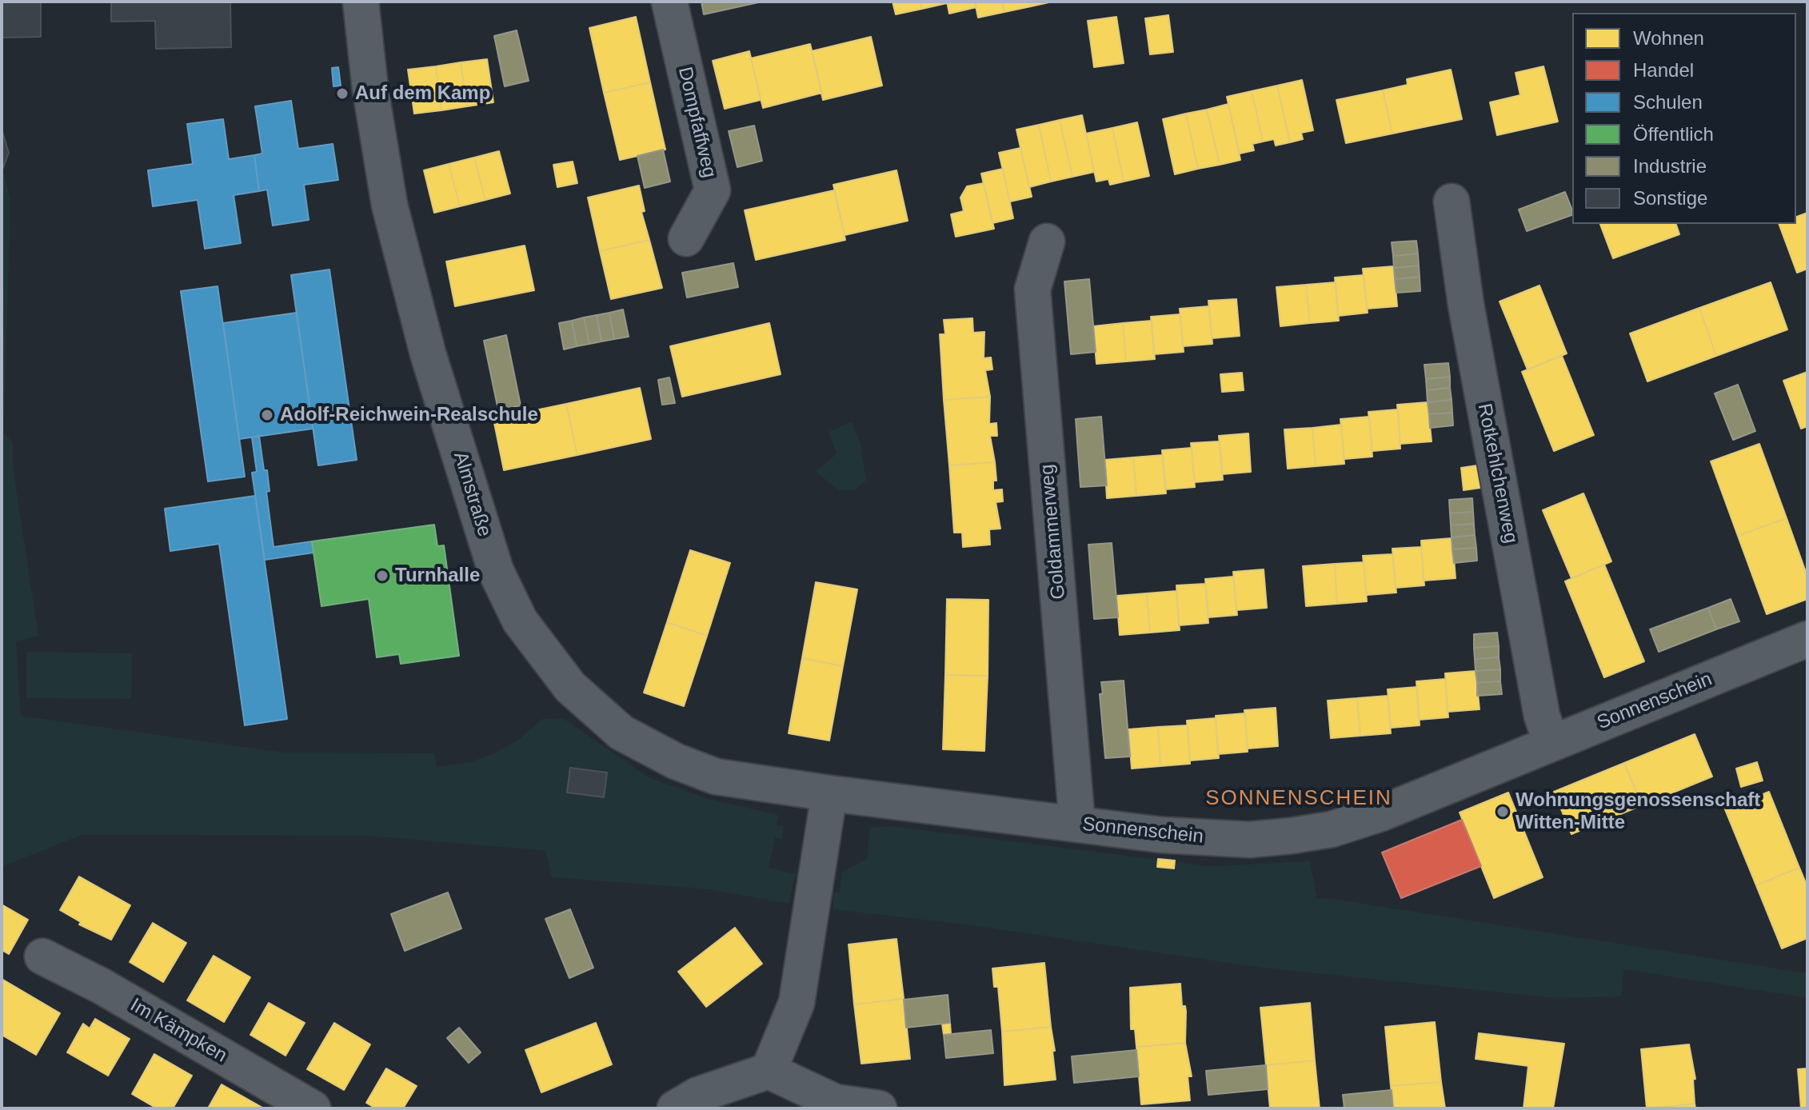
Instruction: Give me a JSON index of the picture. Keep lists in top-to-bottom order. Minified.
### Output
{"streets":{"street":["Dompfaffweg","Rotkehlchenweg","Almstraße","Goldammerweg","Sonnenschein","Im Kämpken"]},"crossings":[["Rotkehlchenweg","Sonnenschein"],["Almstraße","Sonnenschein"],["Goldammerweg","Sonnenschein"]],"districts":["SONNENSCHEIN"],"places":["Auf dem Kamp","Adolf-Reichwein-Realschule","Turnhalle","Wohnungsgenossenschaft Witten-Mitte"],"legend":["Wohnen","Handel","Schulen","Öffentlich","Industrie","Sonstige"]}
